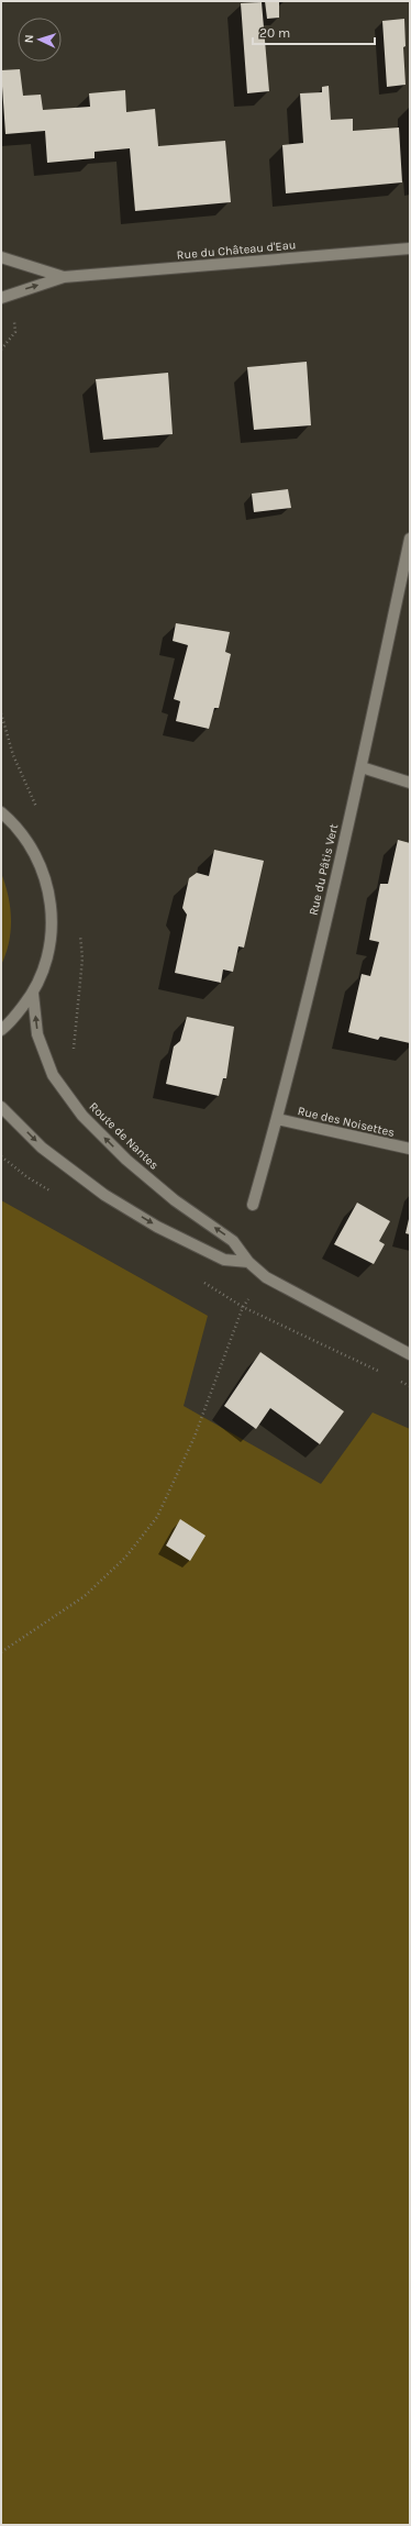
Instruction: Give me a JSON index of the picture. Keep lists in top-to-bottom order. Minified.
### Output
{"streets":{"street":["Rue du Château d'Eau","Rue du Pâtis Vert","Rue des Noisettes","Route de Nantes"]},"crossings":[["Rue du Pâtis Vert","Rue des Noisettes"]],"scale_bar":"20 m","north":"left"}
